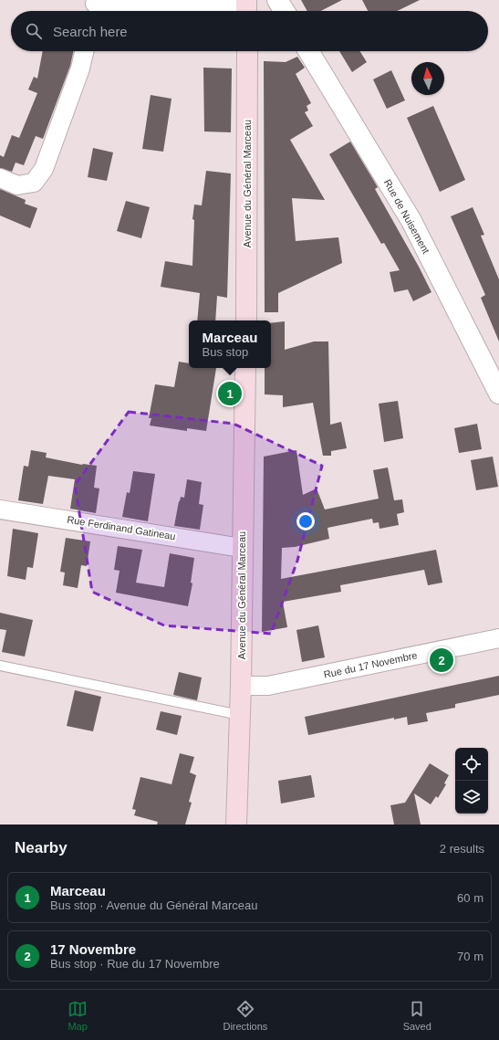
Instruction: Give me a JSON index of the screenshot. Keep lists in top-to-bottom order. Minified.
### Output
{"streets":{"main road":["Avenue du Général Marceau"],"street":["Rue de Nuisement","Rue Ferdinand Gatineau","Rue du 17 Novembre"]},"crossings":[["Avenue du Général Marceau","Rue Ferdinand Gatineau"],["Avenue du Général Marceau","Rue du 17 Novembre"]],"north":"top","page":{"search":"Search here","popup":["Marceau","Bus stop"],"pins":["1","2"],"heading":["Nearby","2 results"],"list":[{"mark":"1","name":"Marceau","note":"Bus stop · Avenue du Général Marceau","value":"60 m"},{"mark":"2","name":"17 Novembre","note":"Bus stop · Rue du 17 Novembre","value":"70 m"}],"nav":["Map","Directions","Saved"]}}
